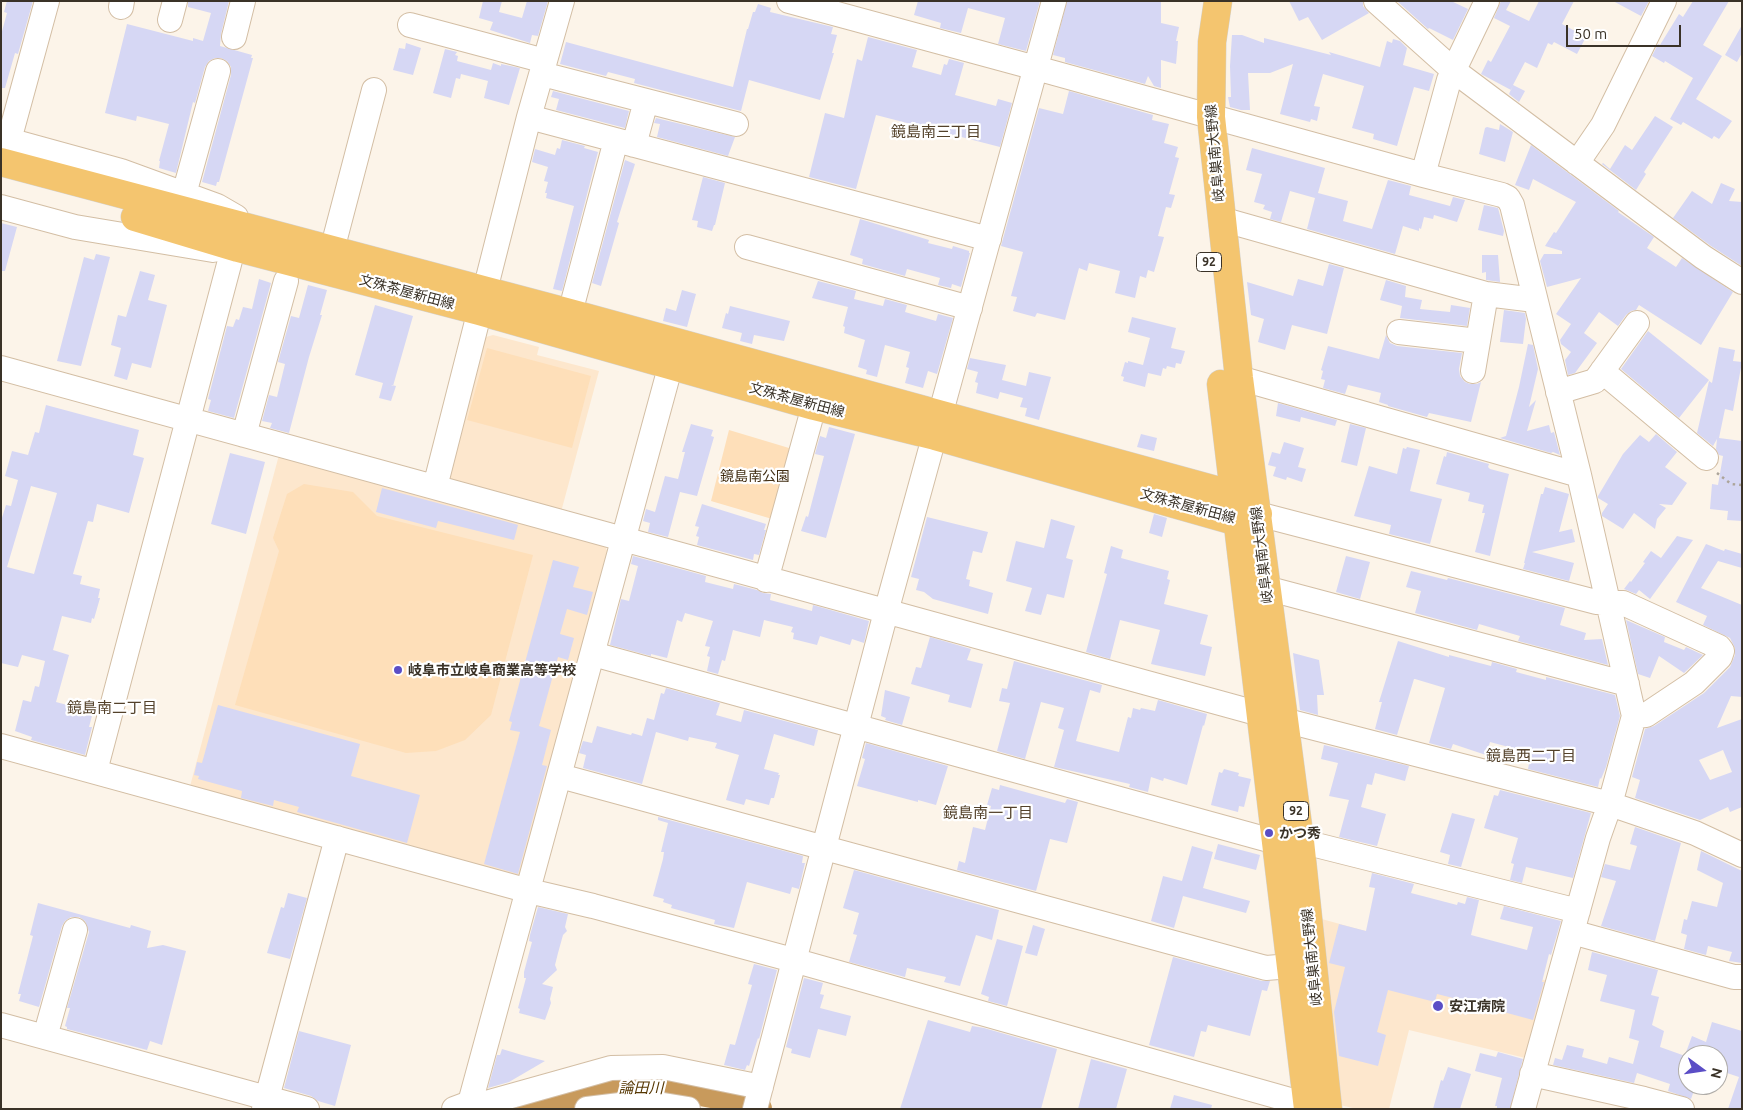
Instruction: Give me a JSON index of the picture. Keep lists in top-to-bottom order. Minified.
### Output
{"streets":{"main road":["岐阜巣南大野線","92","文殊茶屋新田線"]},"crossings":[["岐阜巣南大野線","文殊茶屋新田線"]],"districts":["鏡島南三丁目","鏡島南二丁目","鏡島西二丁目","鏡島南一丁目"],"water":["論田川"],"parks":["鏡島南公園"],"places":["岐阜市立岐阜商業高等学校","かつ秀","安江病院"],"scale_bar":"50 m","north":"right"}
